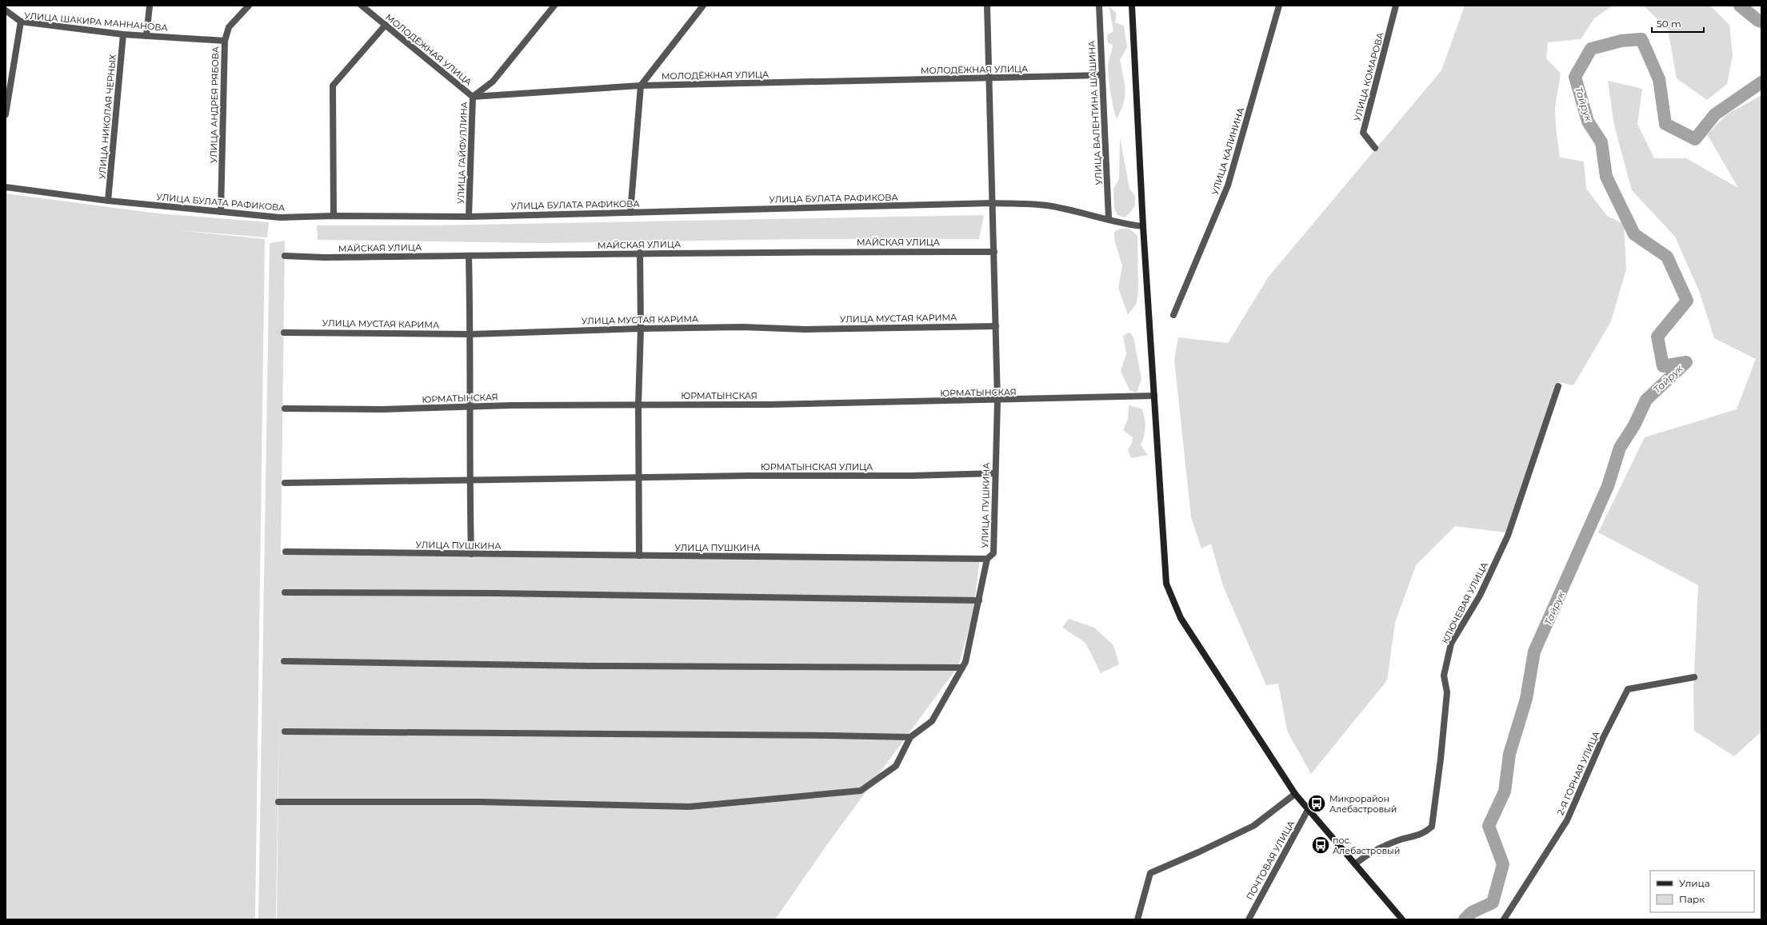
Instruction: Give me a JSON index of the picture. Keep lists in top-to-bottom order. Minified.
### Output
{"streets":{"street":["УЛИЦА ШАКИРА МАННАНОВА","МОЛОДЁЖНАЯ УЛИЦА","УЛИЦА КОМАРОВА","УЛИЦА АНДРЕЯ РЯБОВА","УЛИЦА ВАЛЕНТИНА ШАШИНА","УЛИЦА НИКОЛАЯ ЧЕРНЫХ","УЛИЦА КАЛИНИНА","УЛИЦА ГАЙФУЛЛИНА","УЛИЦА БУЛАТА РАФИКОВА","МАЙСКАЯ УЛИЦА","УЛИЦА МУСТАЯ КАРИМА","ЮРМАТЫНСКАЯ","ЮРМАТЫНСКАЯ УЛИЦА","УЛИЦА ПУШКИНА","КЛЮЧЕВАЯ УЛИЦА","2-Я ГОРНАЯ УЛИЦА","ПОЧТОВАЯ УЛИЦА"]},"crossings":[["УЛИЦА ШАКИРА МАННАНОВА","УЛИЦА АНДРЕЯ РЯБОВА"],["УЛИЦА ШАКИРА МАННАНОВА","УЛИЦА НИКОЛАЯ ЧЕРНЫХ"],["МОЛОДЁЖНАЯ УЛИЦА","УЛИЦА ВАЛЕНТИНА ШАШИНА"],["МОЛОДЁЖНАЯ УЛИЦА","УЛИЦА ГАЙФУЛЛИНА"],["МОЛОДЁЖНАЯ УЛИЦА","УЛИЦА ПУШКИНА"],["УЛИЦА АНДРЕЯ РЯБОВА","УЛИЦА БУЛАТА РАФИКОВА"],["УЛИЦА ВАЛЕНТИНА ШАШИНА","УЛИЦА БУЛАТА РАФИКОВА"],["УЛИЦА НИКОЛАЯ ЧЕРНЫХ","УЛИЦА БУЛАТА РАФИКОВА"],["УЛИЦА ГАЙФУЛЛИНА","УЛИЦА БУЛАТА РАФИКОВА"],["УЛИЦА БУЛАТА РАФИКОВА","УЛИЦА ПУШКИНА"],["МАЙСКАЯ УЛИЦА","УЛИЦА ПУШКИНА"],["УЛИЦА МУСТАЯ КАРИМА","УЛИЦА ПУШКИНА"],["ЮРМАТЫНСКАЯ","УЛИЦА ПУШКИНА"],["ЮРМАТЫНСКАЯ УЛИЦА","УЛИЦА ПУШКИНА"]],"water":["Тайрук"],"places":{"bus stop":["Микрорайон Алебастровый","пос. Алебастровый"]},"legend":["Улица","Парк"],"scale_bar":"50 m"}
